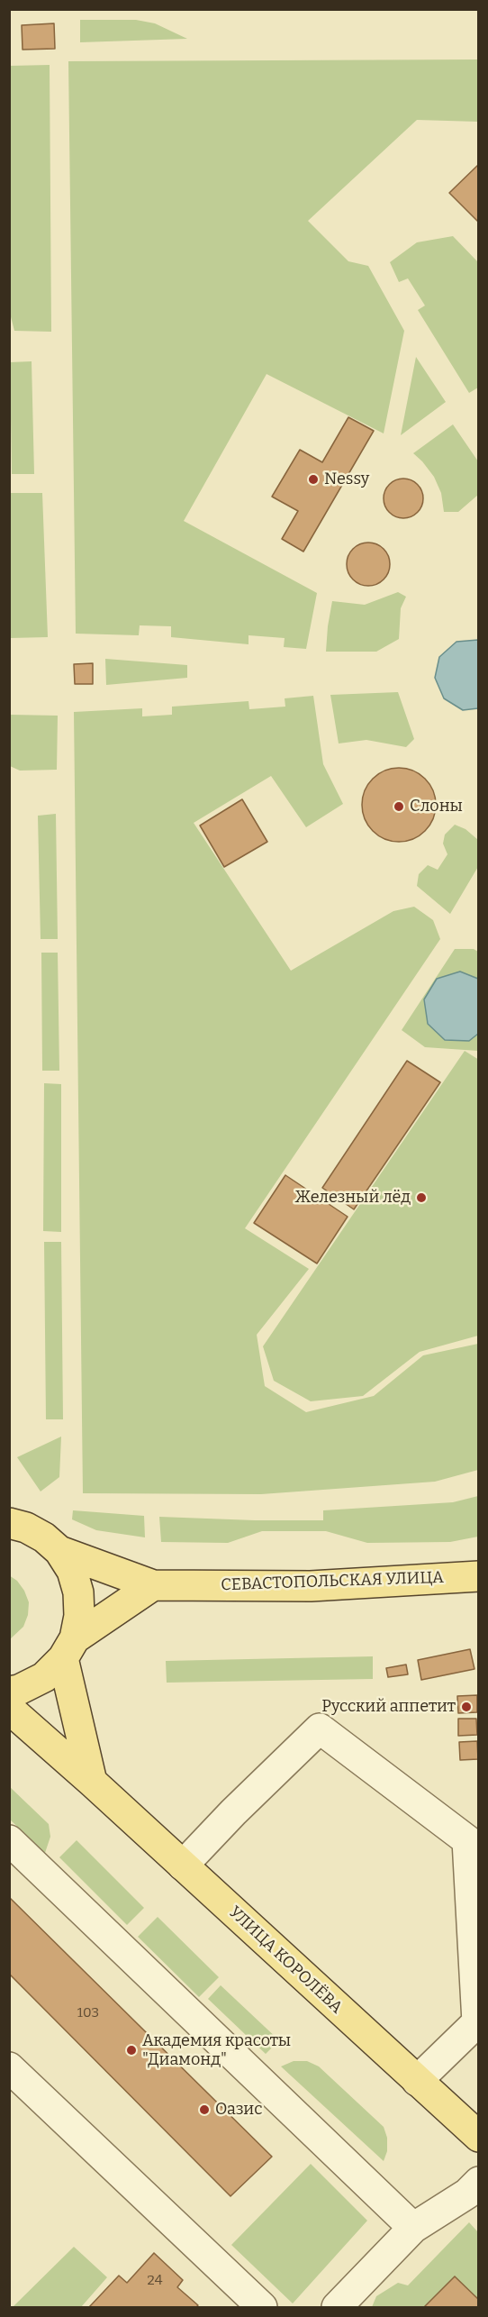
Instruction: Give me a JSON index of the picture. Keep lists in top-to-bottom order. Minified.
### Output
{"streets":{"main road":["СЕВАСТОПОЛЬСКАЯ УЛИЦА","УЛИЦА КОРОЛЁВА"]},"places":["Nessy","Слоны","Железный лёд","Русский аппетит","Академия красоты \"Диамонд\"","Оазис"],"house_numbers":["103","24"]}
